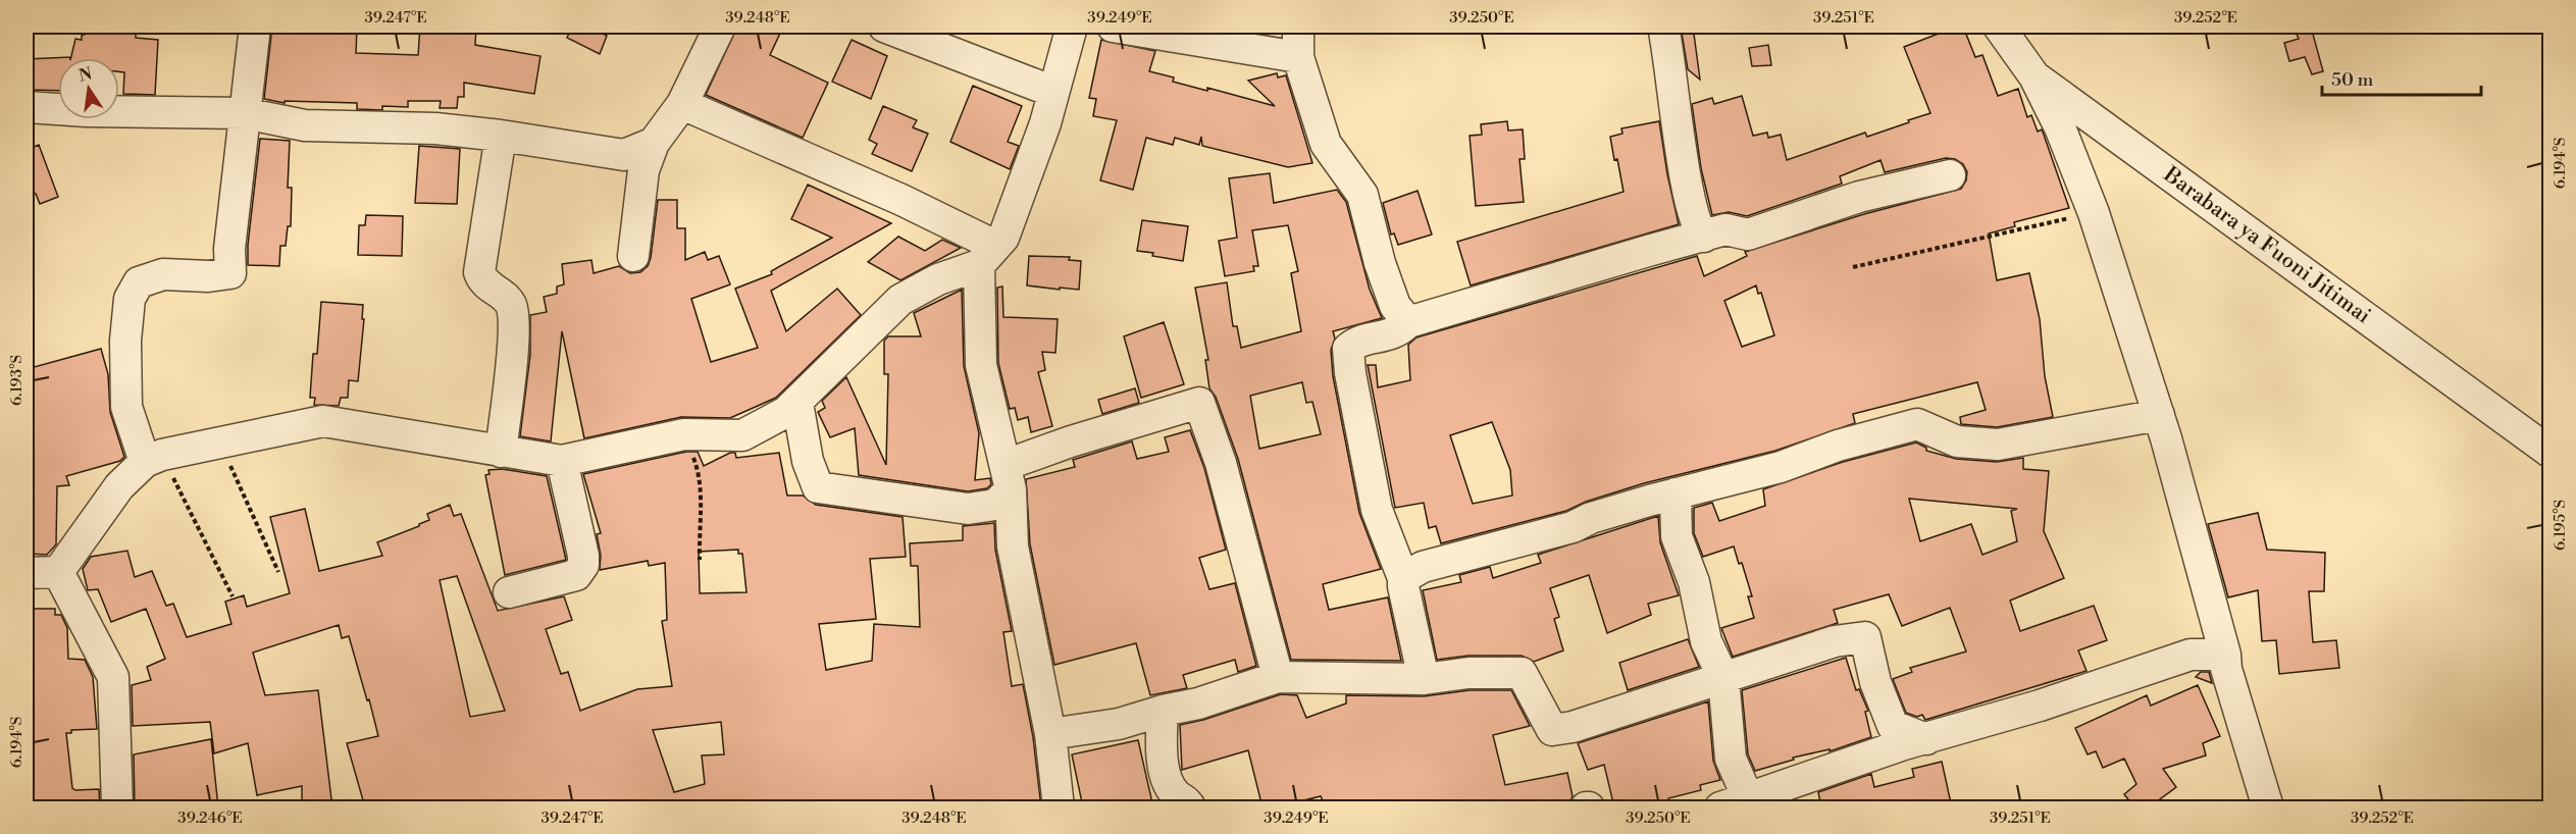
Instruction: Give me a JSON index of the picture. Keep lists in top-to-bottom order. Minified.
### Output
{"streets":{"street":["Barabara ya Fuoni Jitimai"]},"scale_bar":"50 m","north":"top","coordinates":["39.247°E","39.248°E","39.249°E","39.250°E","39.251°E","39.252°E","6.194°S","6.193°S","6.195°S","39.246°E"]}
